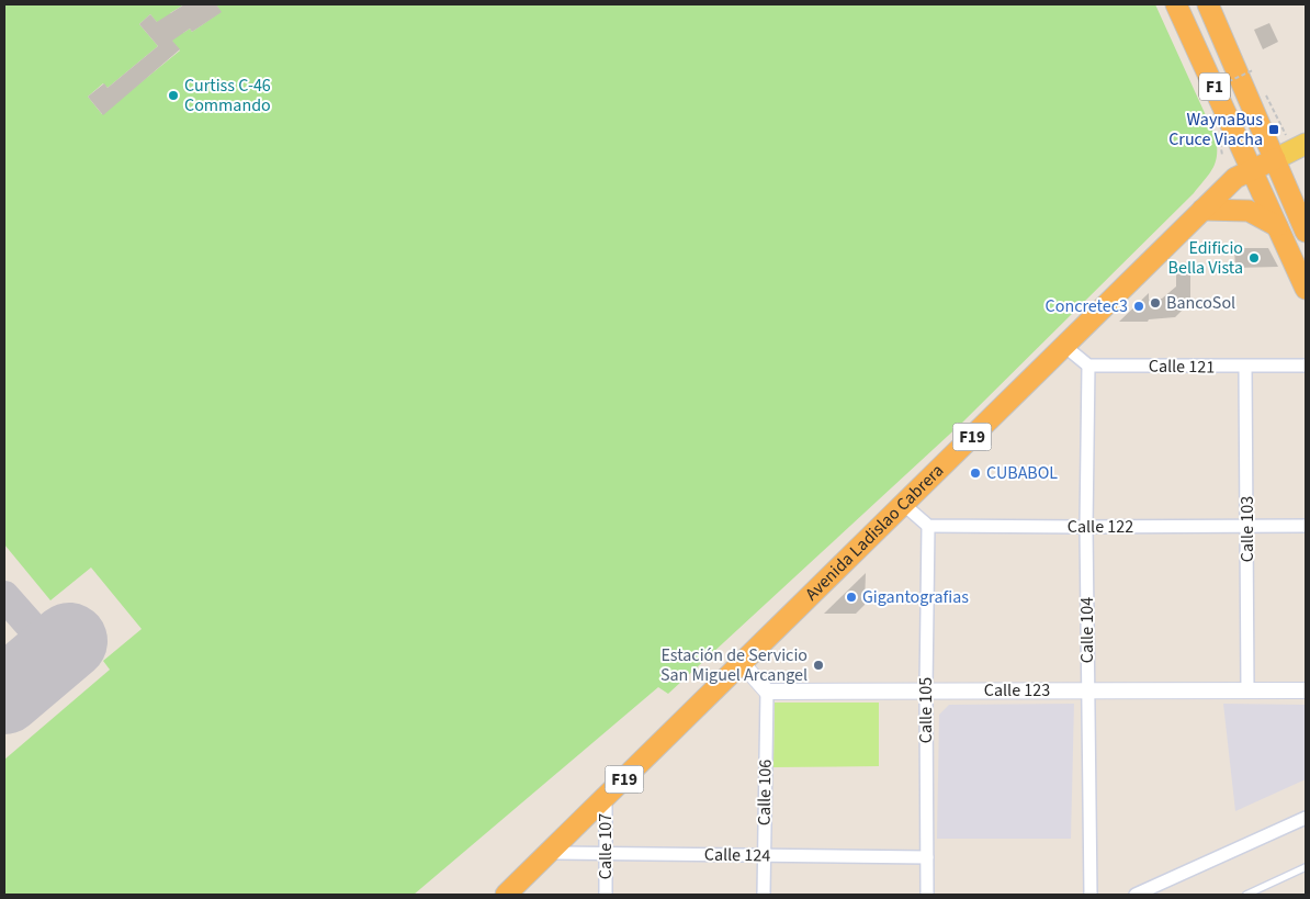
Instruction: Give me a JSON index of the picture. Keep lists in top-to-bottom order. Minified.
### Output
{"streets":{"highway":["F1","F19","Avenida Ladislao Cabrera"],"street":["Calle 121","Calle 122","Calle 103","Calle 104","Calle 123","Calle 105","Calle 106","Calle 107","Calle 124"]},"crossings":[["F1","Avenida Ladislao Cabrera"],["Calle 121","Calle 103"],["Calle 121","Calle 104"],["Calle 122","Calle 103"],["Calle 122","Calle 104"],["Calle 122","Calle 105"],["Calle 103","Calle 123"],["Avenida Ladislao Cabrera","Calle 107"],["Avenida Ladislao Cabrera","Calle 124"],["Calle 104","Calle 123"],["Calle 123","Calle 105"],["Calle 123","Calle 106"],["Calle 105","Calle 124"],["Calle 106","Calle 124"],["Calle 107","Calle 124"]],"places":{"other":["Curtiss C-46 Commando","Edificio Bella Vista","BancoSol","Concretec3","CUBABOL","Gigantografias","Estación de Servicio San Miguel Arcangel"],"transit":["WaynaBus Cruce Viacha"]}}
